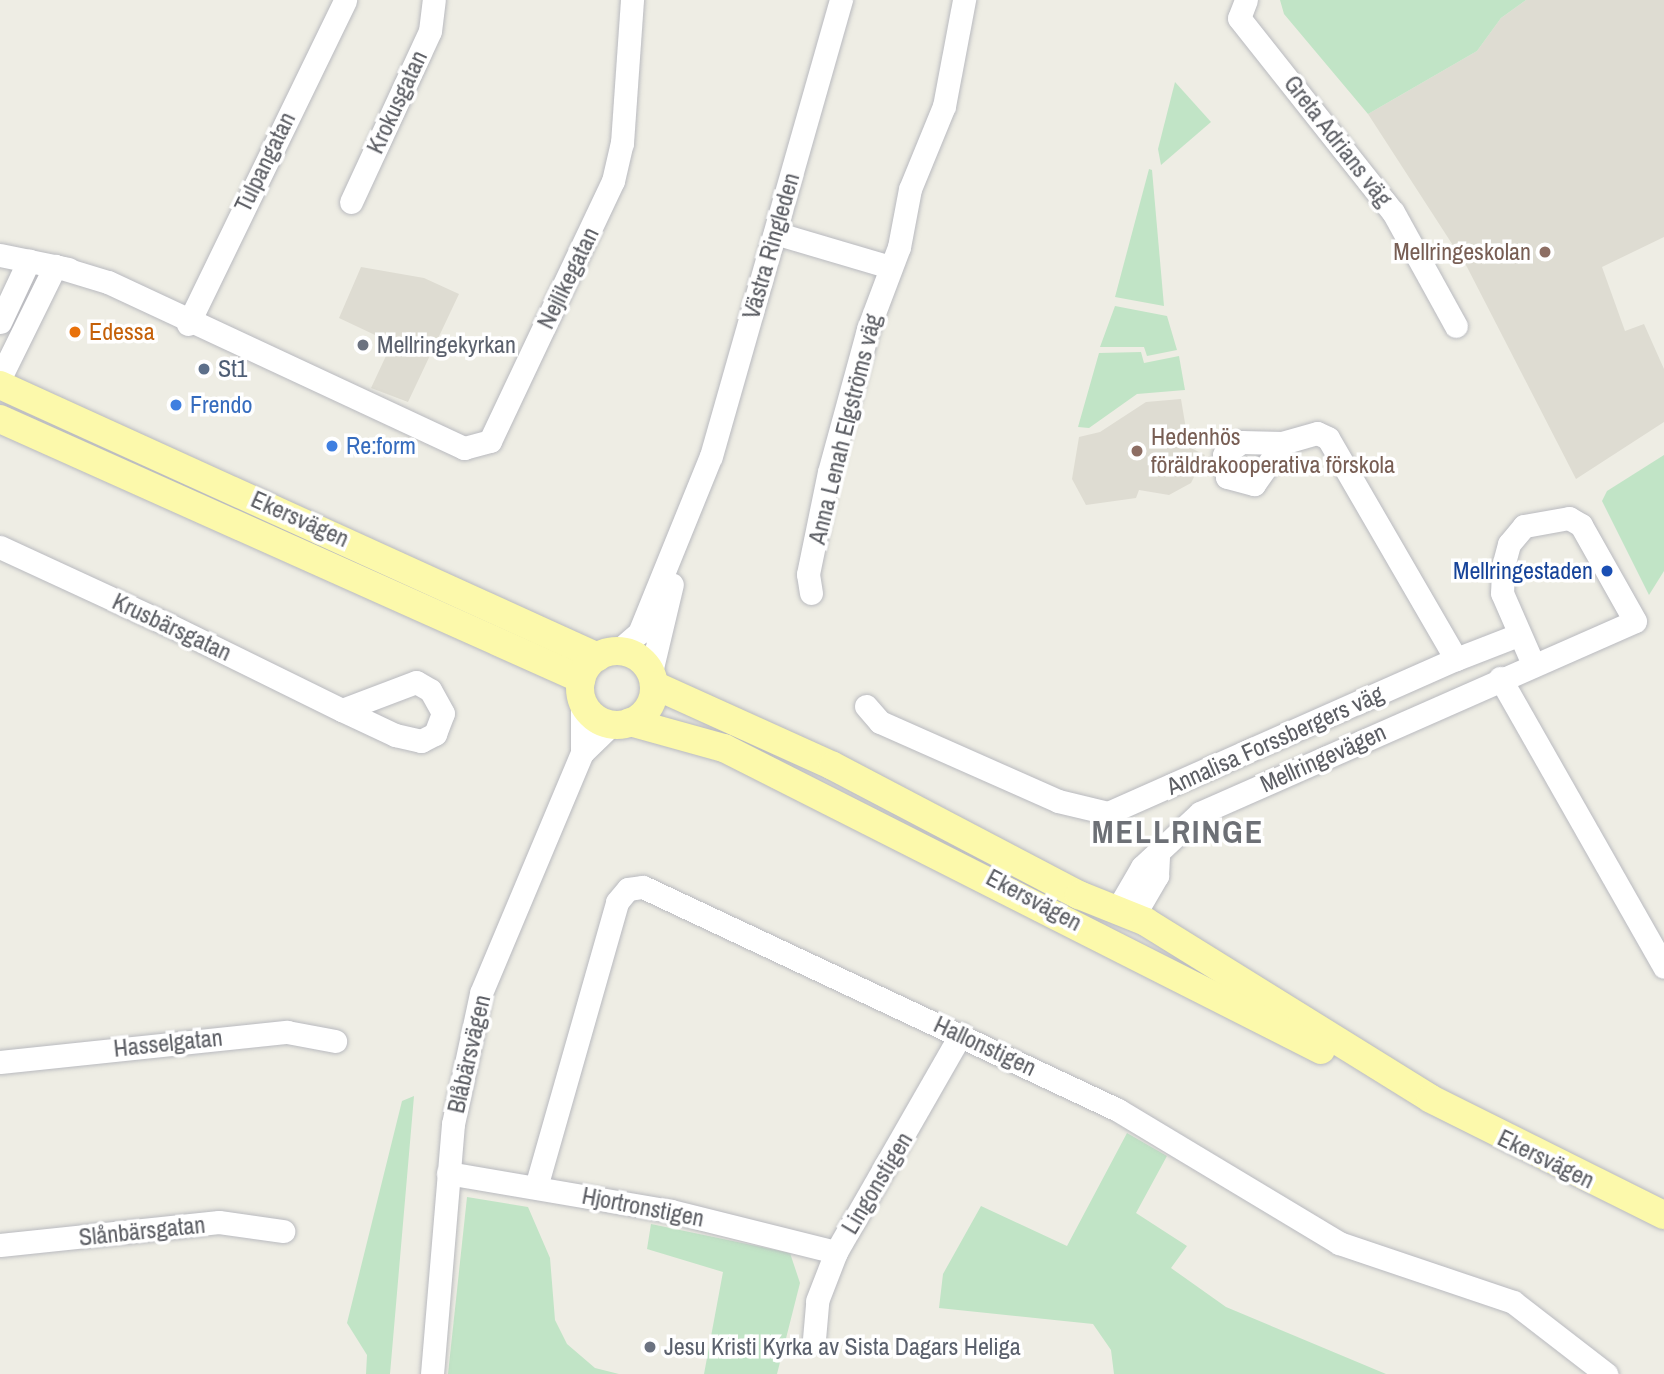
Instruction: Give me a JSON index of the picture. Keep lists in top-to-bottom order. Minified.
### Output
{"streets":{"main road":["Ekersvägen"],"street":["Krokusgatan","Greta Adrians väg","Tulpangatan","Västra Ringleden","Nejlikegatan","Anna Lenah Elgströms väg","Krusbärsgatan","Annalisa Forssbergers väg","Mellringevägen","Hasselgatan","Hallonstigen","Blåbärsvägen","Lingonstigen","Hjortronstigen","Slånbärsgatan"]},"crossings":[["Tulpangatan","Nejlikegatan"],["Västra Ringleden","Ekersvägen"],["Västra Ringleden","Blåbärsvägen"],["Ekersvägen","Mellringevägen"],["Ekersvägen","Blåbärsvägen"],["Annalisa Forssbergers väg","Mellringevägen"],["Hallonstigen","Lingonstigen"],["Hallonstigen","Hjortronstigen"],["Blåbärsvägen","Hjortronstigen"],["Lingonstigen","Hjortronstigen"]],"districts":["MELLRINGE"],"places":["Mellringeskolan","Edessa","Mellringekyrkan","St1","Frendo","Re:form","Hedenhös föräldrakooperativa förskola","Mellringestaden","Jesu Kristi Kyrka av Sista Dagars Heliga"]}
